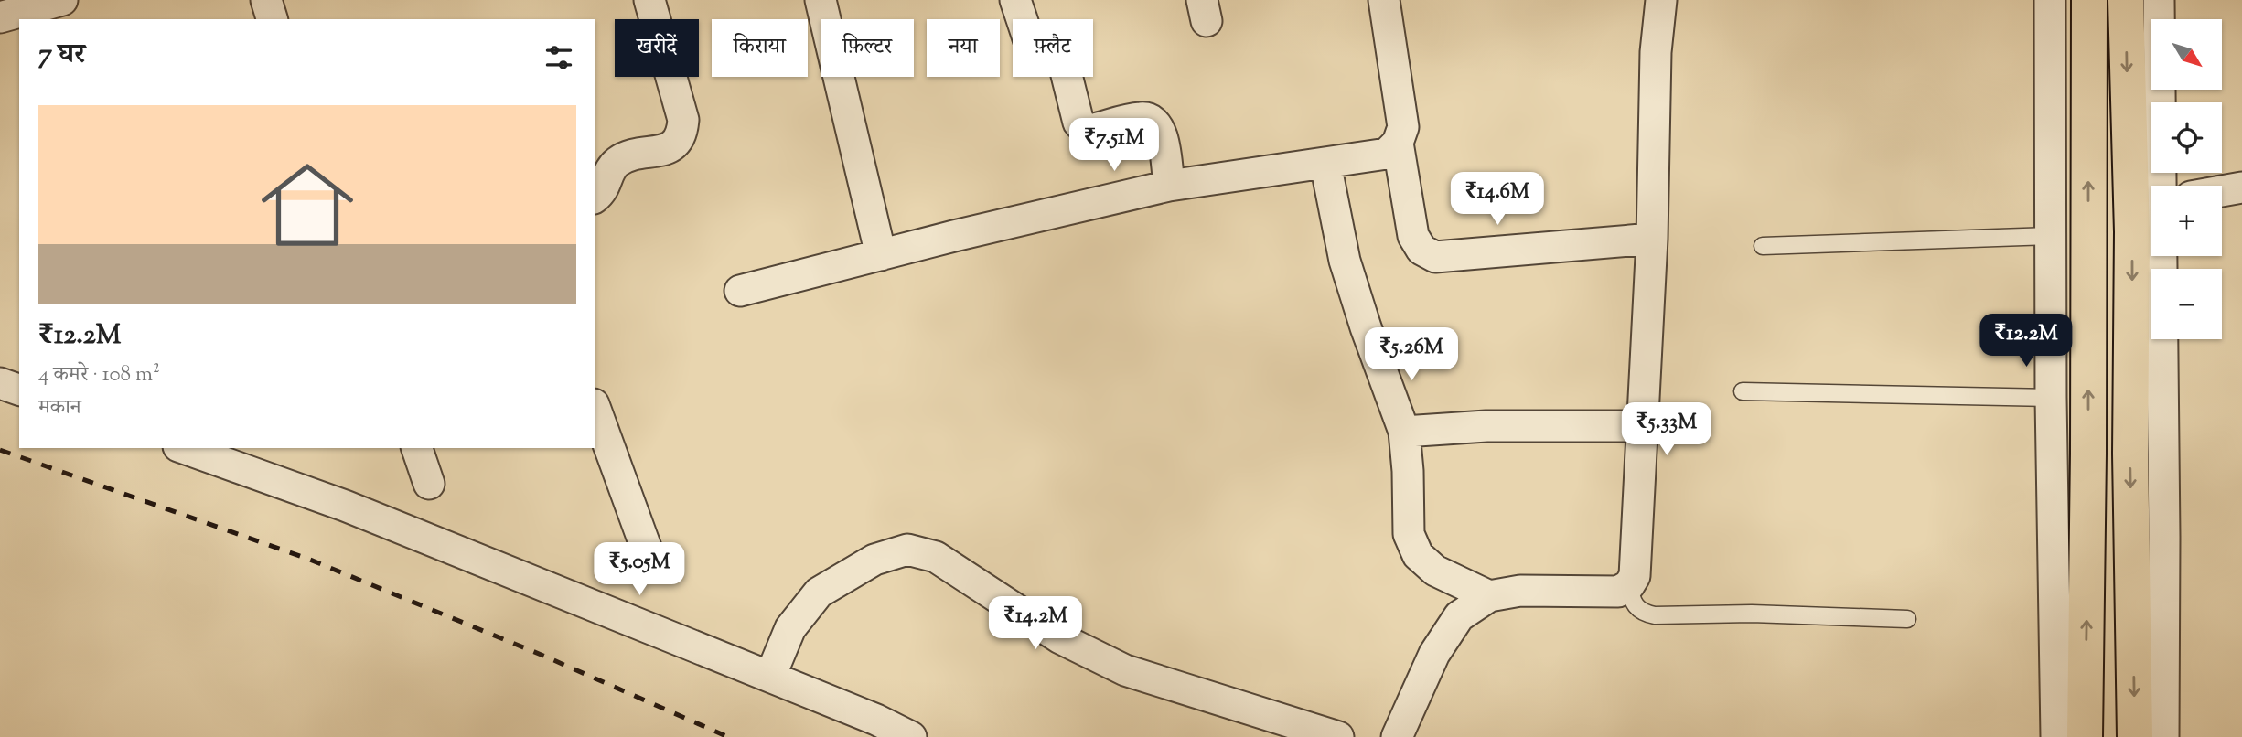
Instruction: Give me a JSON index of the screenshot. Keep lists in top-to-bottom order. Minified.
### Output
{"north":"bottom right","page":{"map_buttons":["+","−"],"chip":["खरीदें","किराया","फ़िल्टर","नया","फ़्लैट"],"heading":"7 घर","list":[{"name":"₹12.2M","note":"4 कमरे · 108 m² · मकान"}],"price":["₹7.51M","₹14.6M","₹12.2M","₹5.26M","₹5.33M","₹5.05M","₹14.2M"]}}
